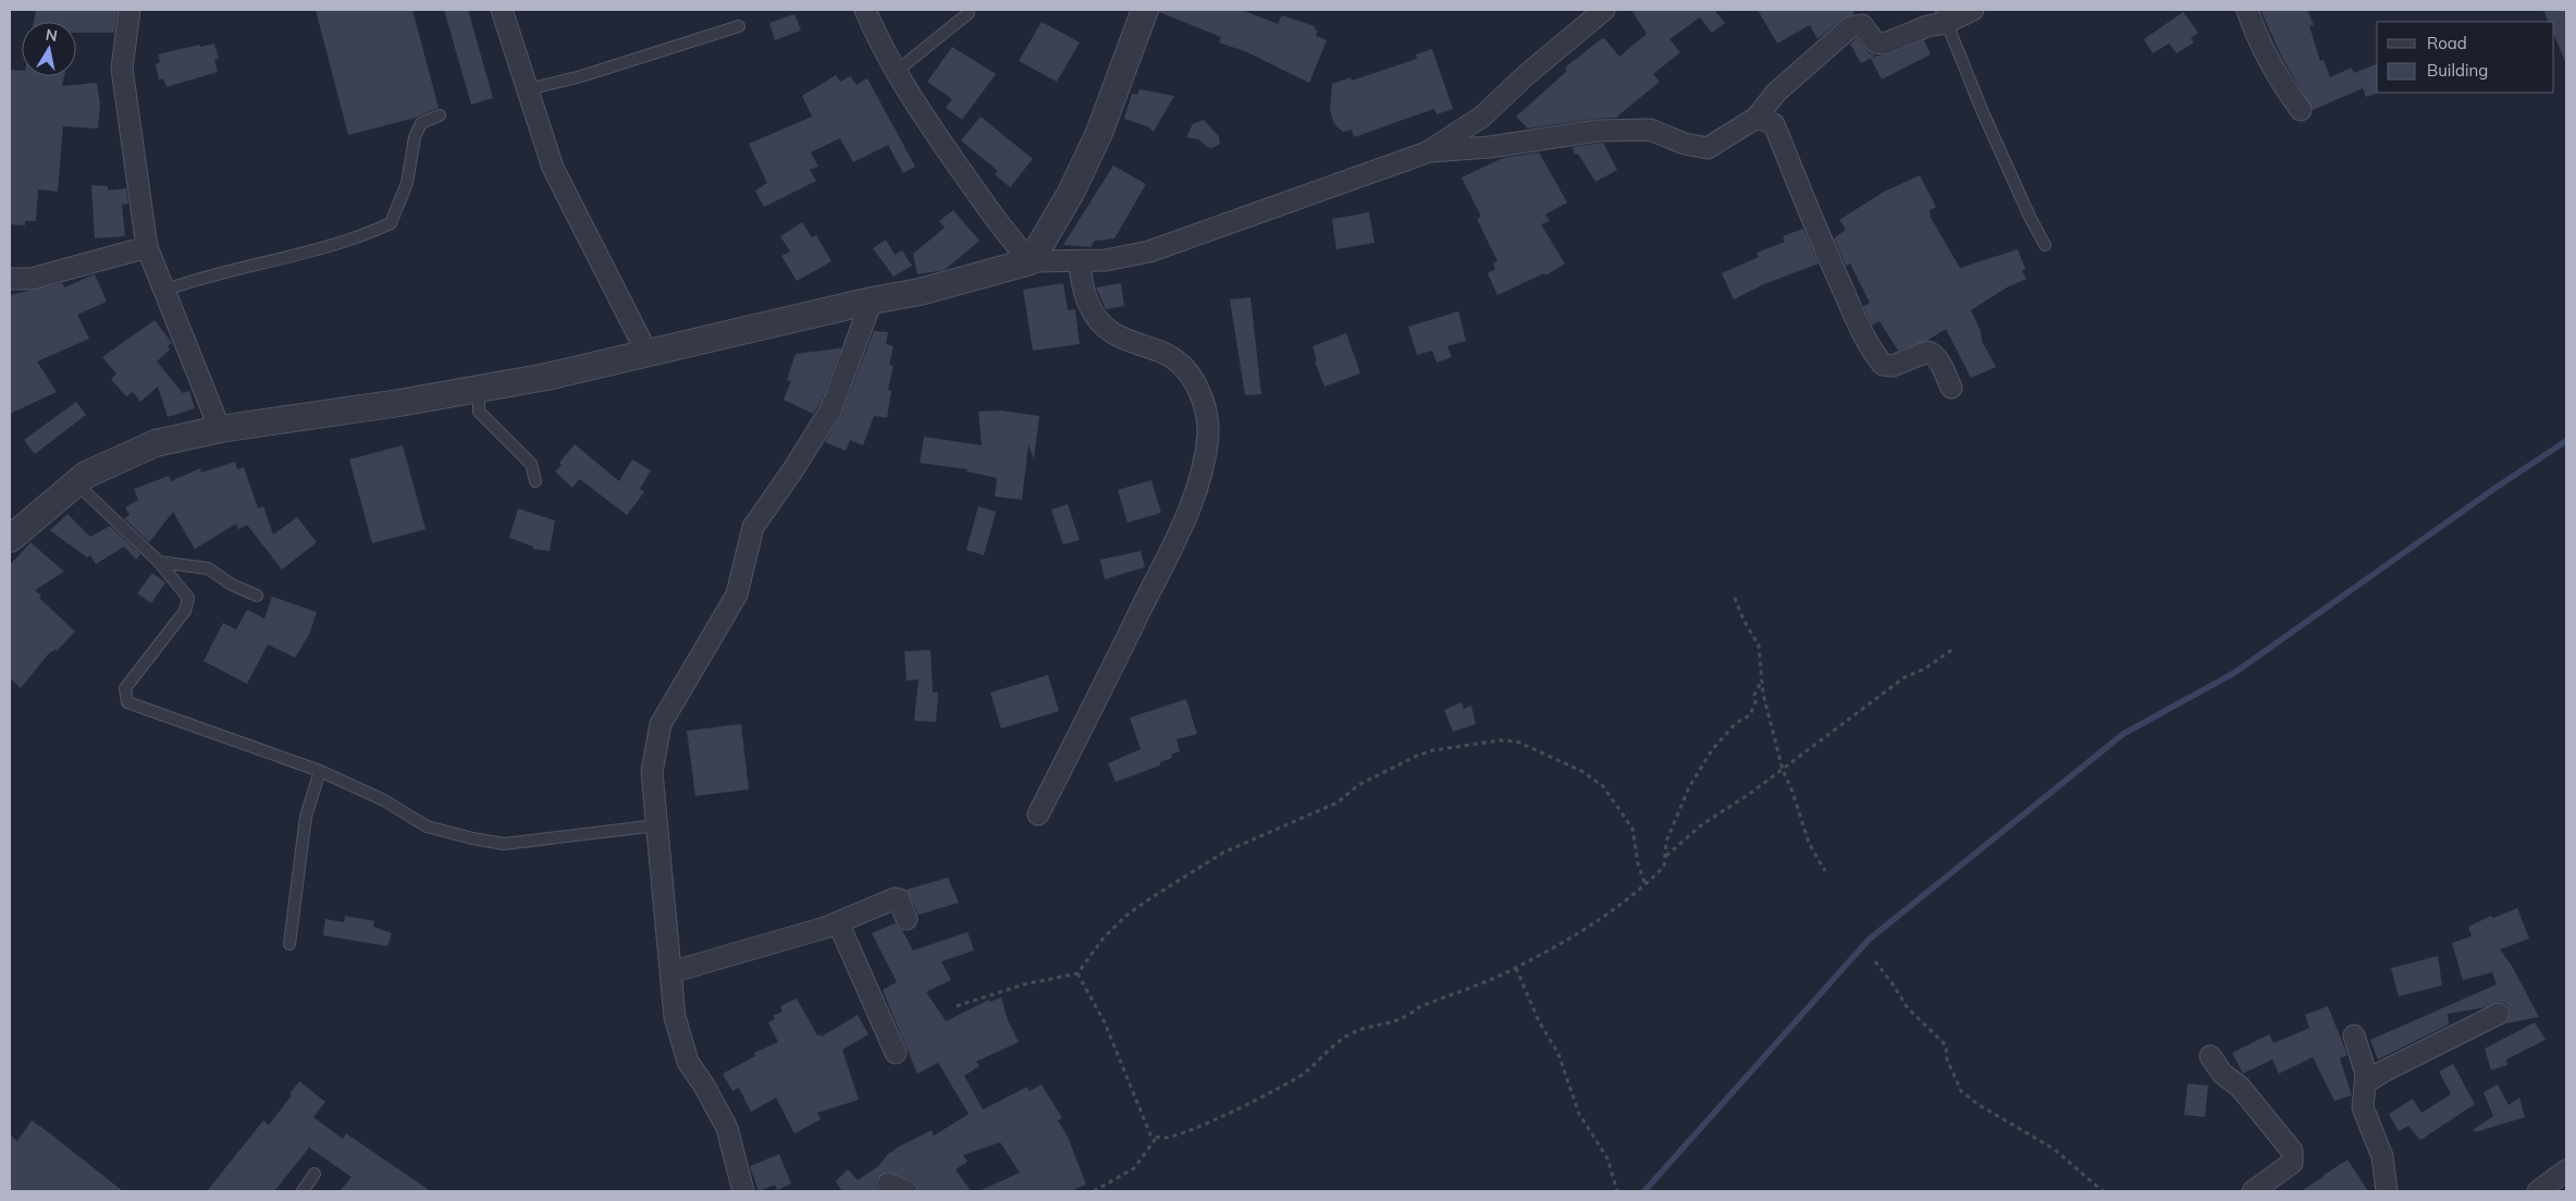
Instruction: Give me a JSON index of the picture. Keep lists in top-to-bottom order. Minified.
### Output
{"legend":["Road","Building"],"north":"top"}
